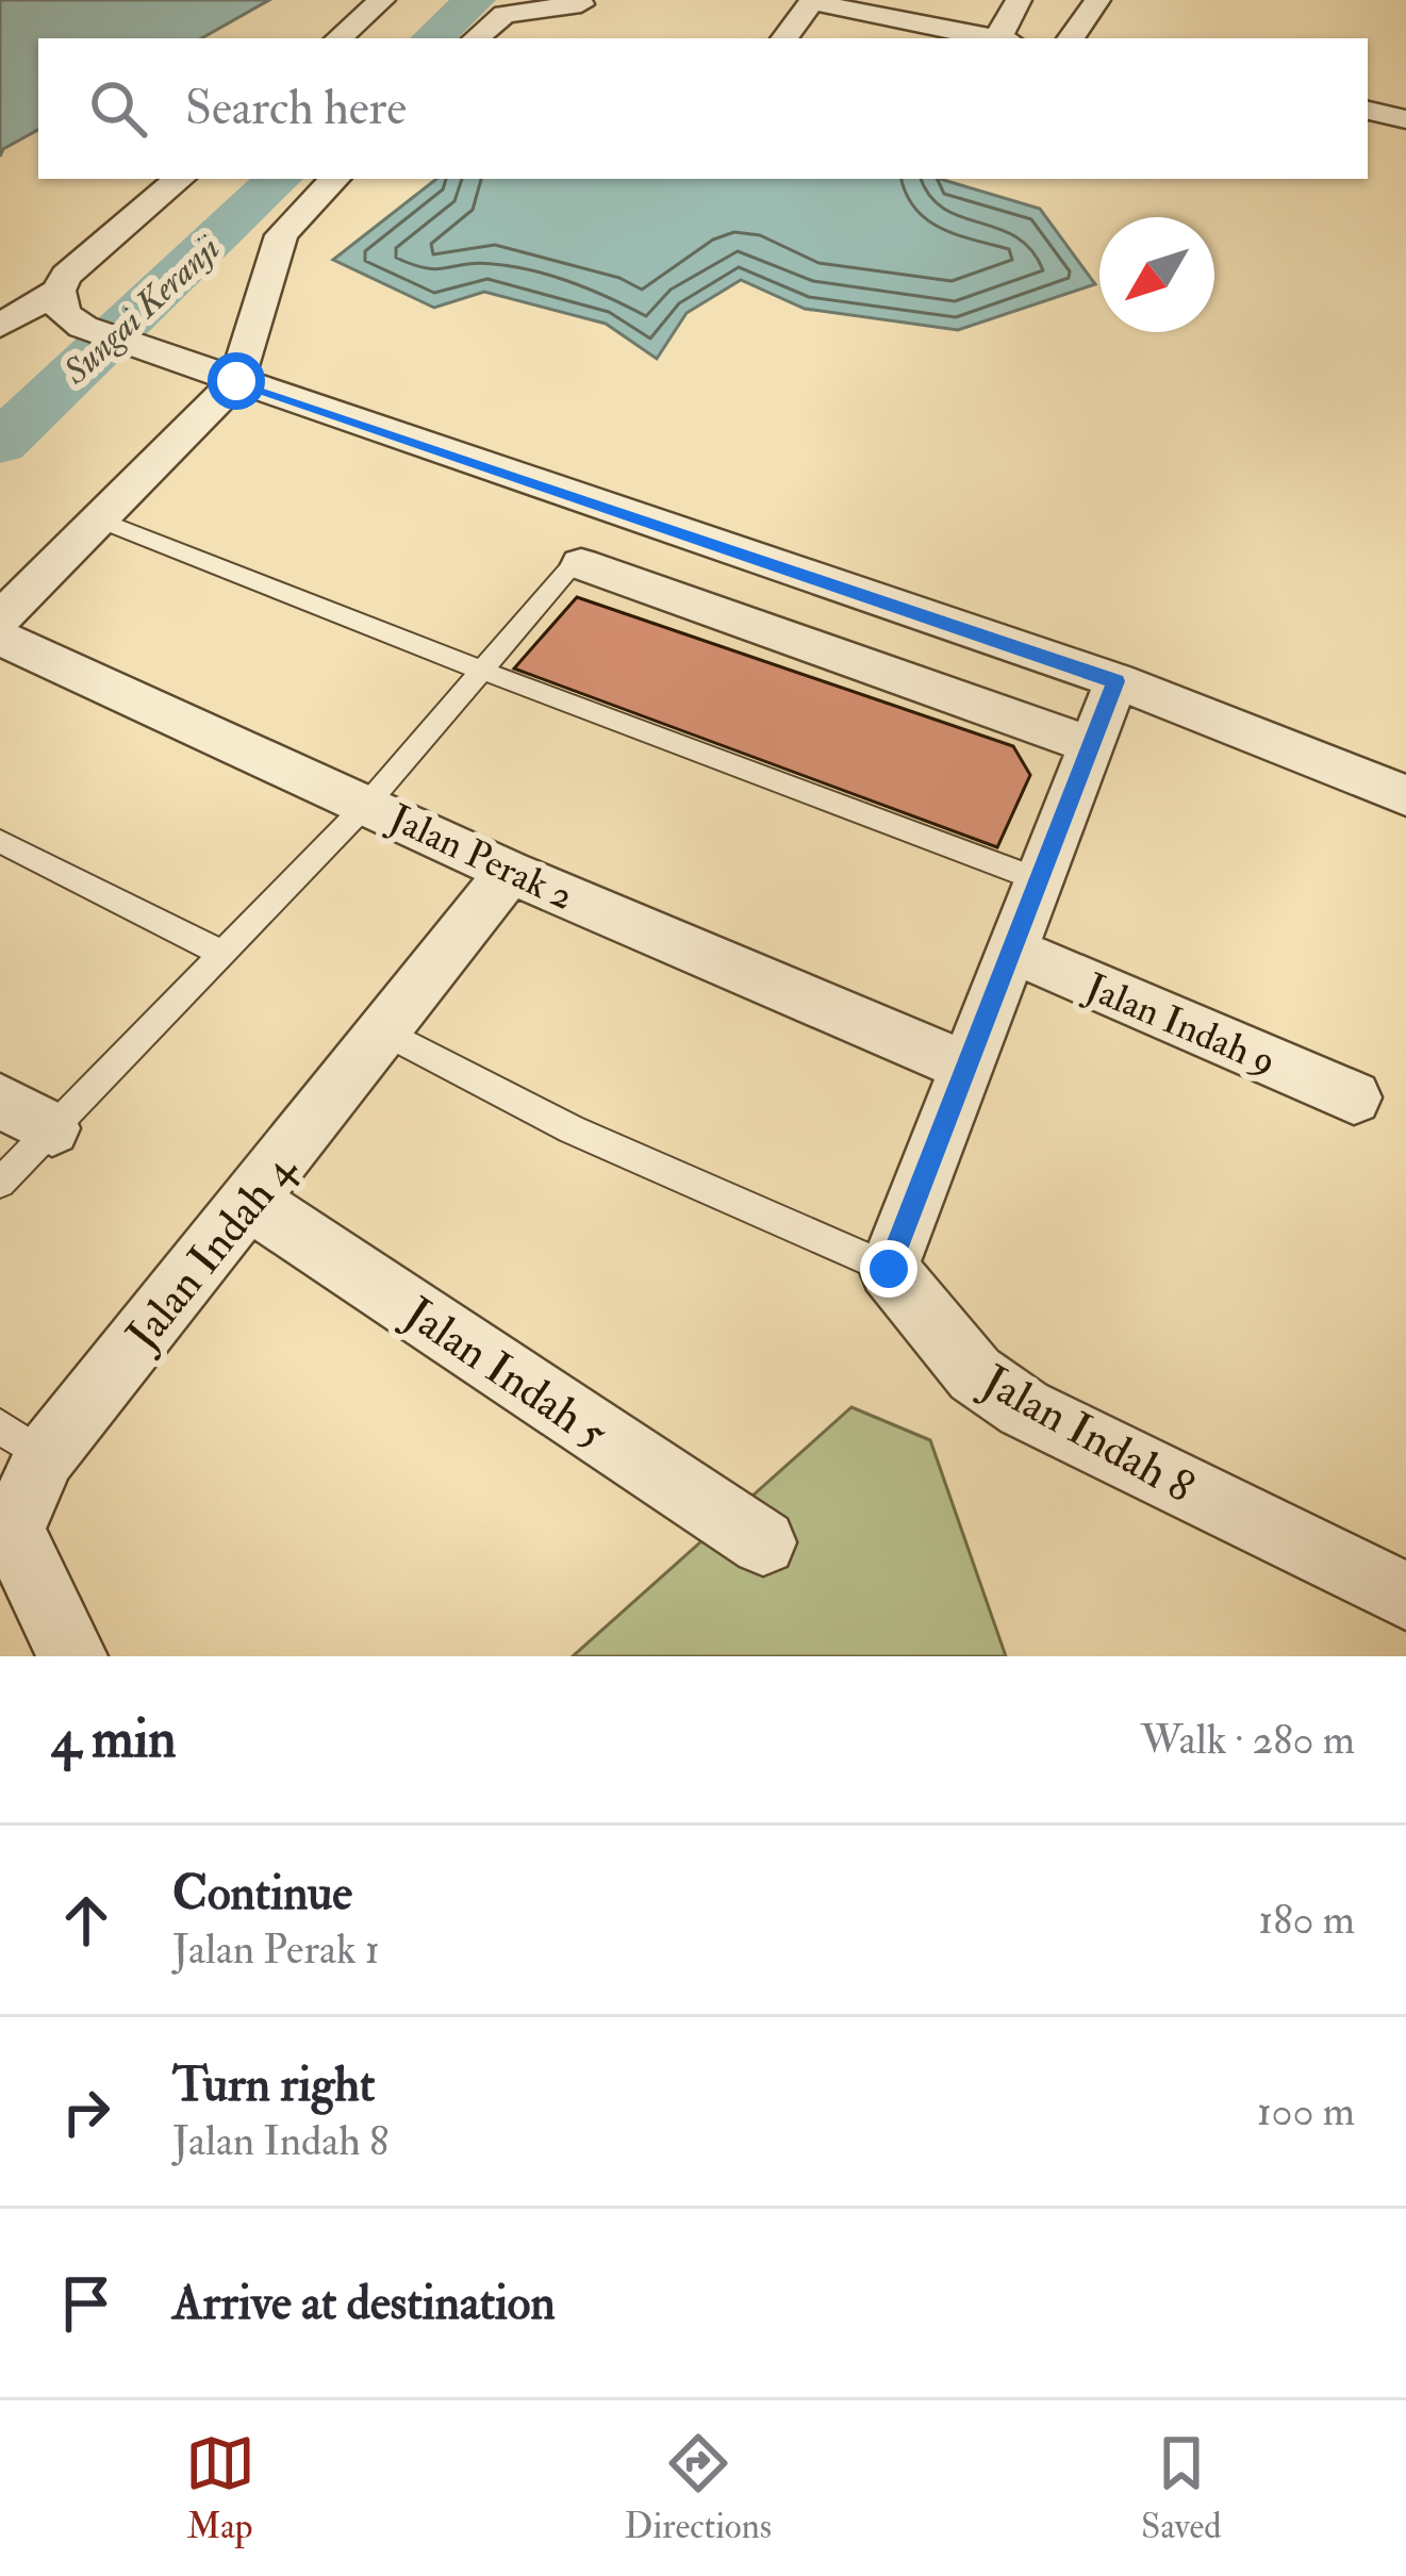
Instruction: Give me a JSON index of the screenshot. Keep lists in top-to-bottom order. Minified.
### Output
{"streets":{"street":["Jalan Perak 2","Jalan Indah 9","Jalan Indah 4","Jalan Indah 5","Jalan Indah 8"]},"crossings":[["Jalan Perak 2","Jalan Indah 4"],["Jalan Indah 4","Jalan Indah 5"]],"water":["Sungai Keranji"],"north":"bottom left","page":{"search":"Search here","heading":["4 min","Walk · 280 m"],"list":[["Continue","Jalan Perak 1","180 m"],["Turn right","Jalan Indah 8","100 m"],"Arrive at destination"],"nav":["Map","Directions","Saved"]}}
